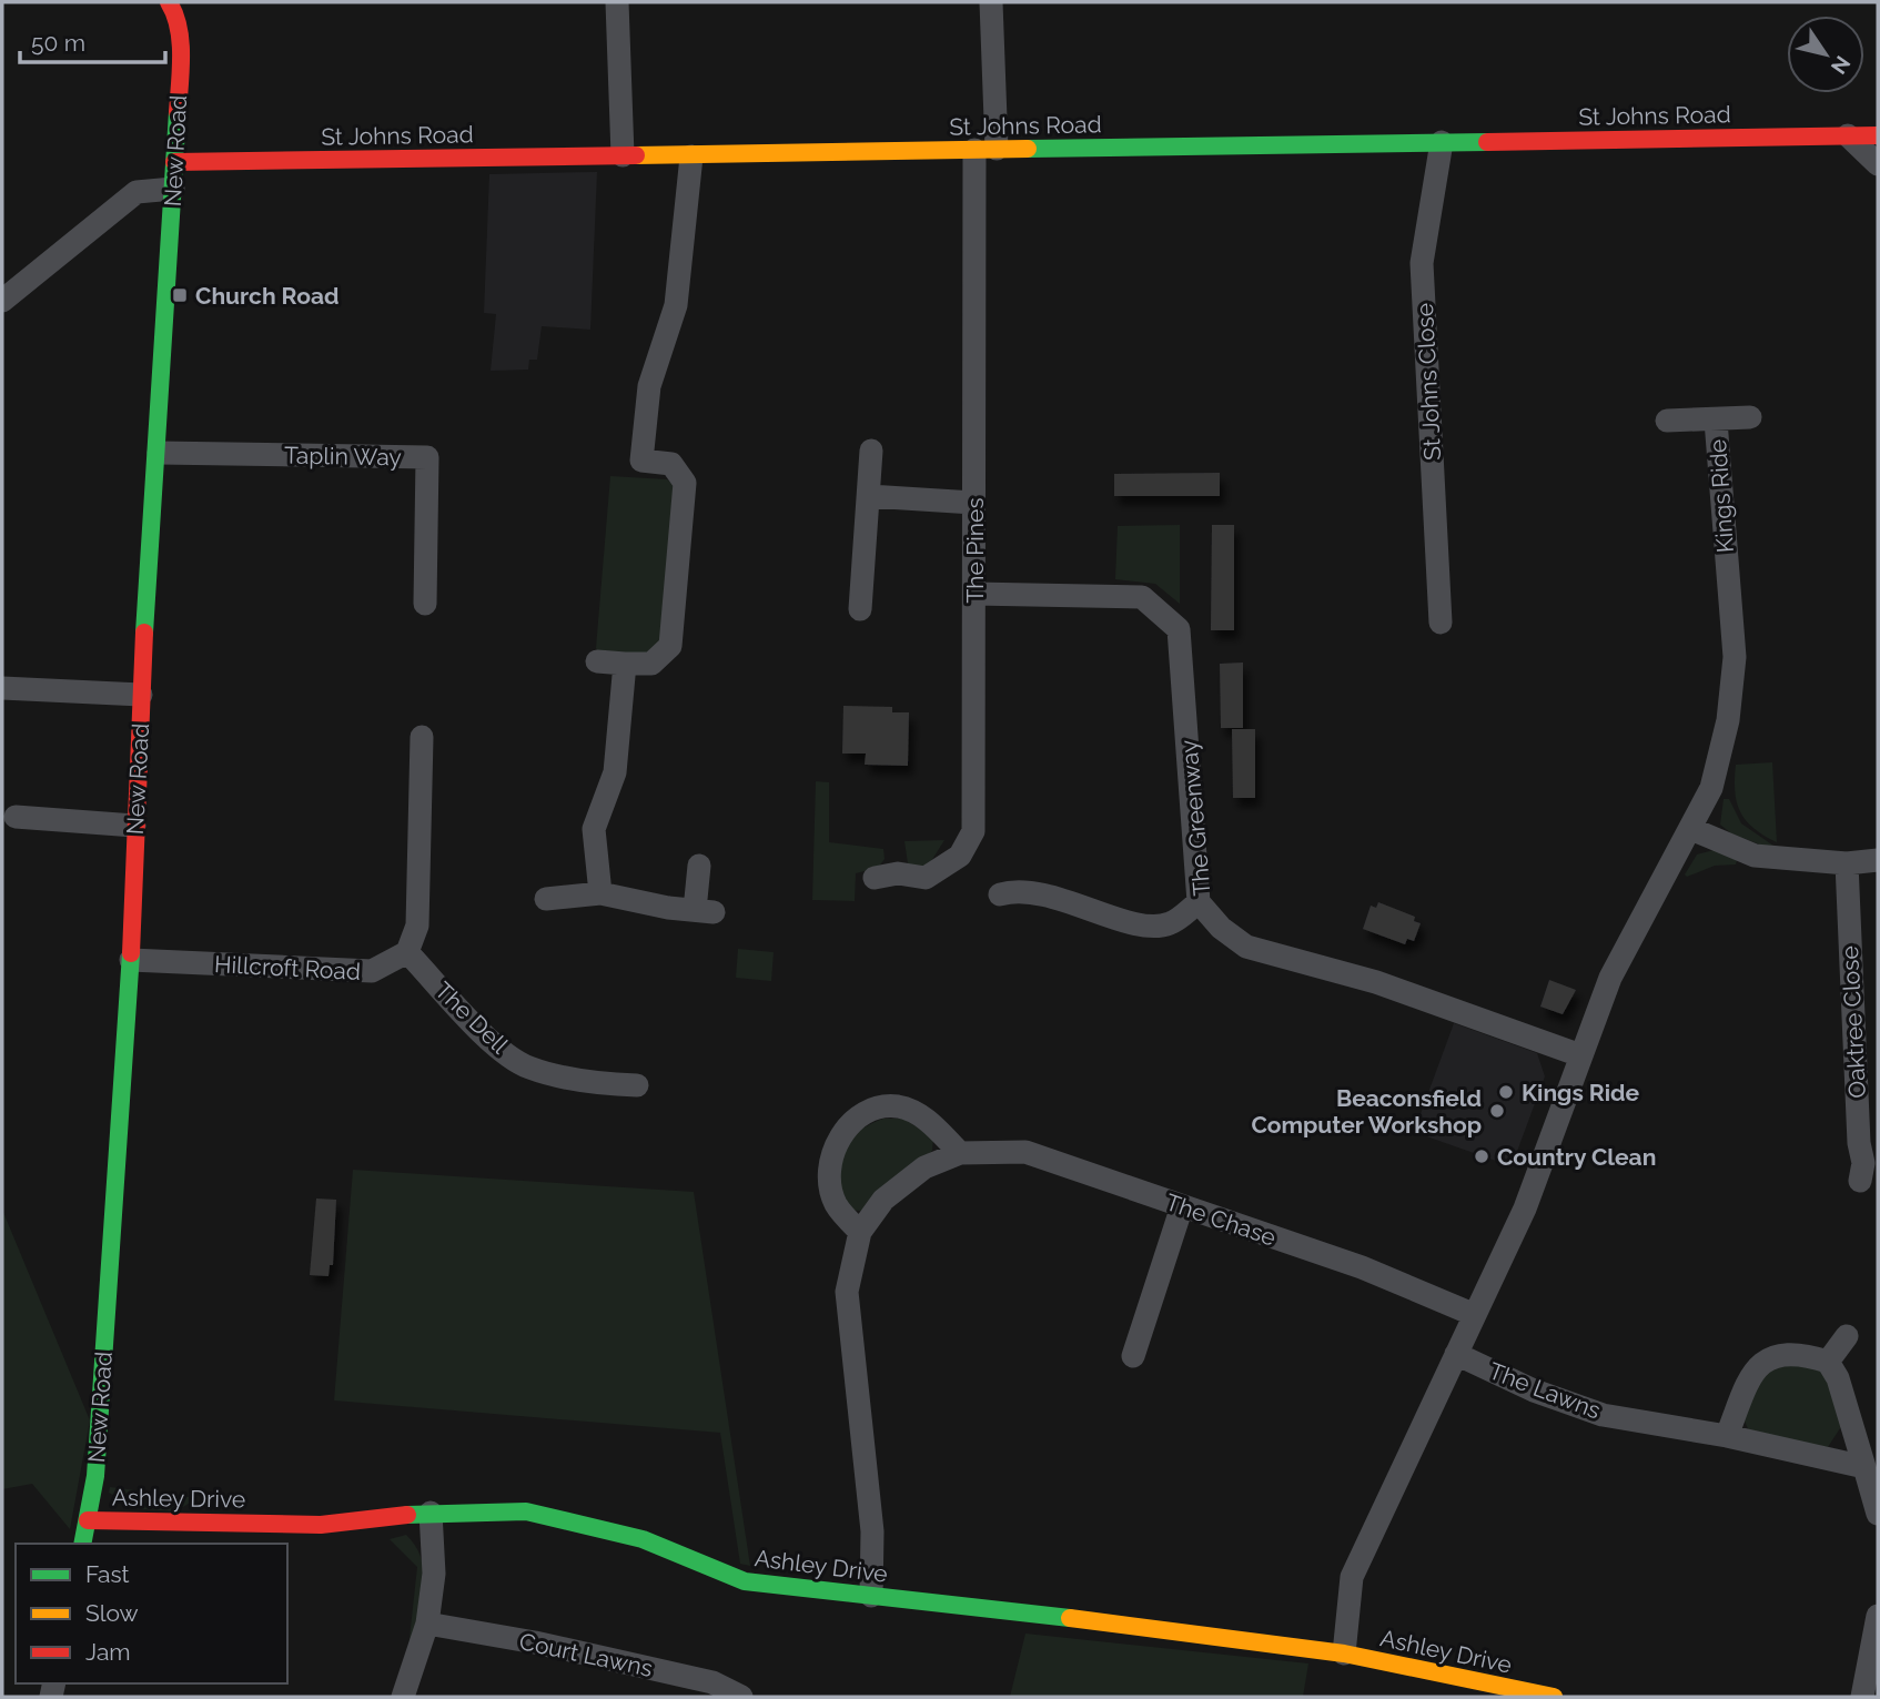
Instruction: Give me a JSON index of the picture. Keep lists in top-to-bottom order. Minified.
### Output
{"streets":{"street":["St Johns Road","New Road","St Johns Close","Taplin Way","Kings Ride","The Pines","The Greenway","Hillcroft Road","The Dell","Oaktree Close","The Chase","The Lawns","Ashley Drive","Court Lawns"]},"crossings":[["St Johns Road","New Road"],["St Johns Road","St Johns Close"],["St Johns Road","The Pines"],["New Road","Taplin Way"],["New Road","Hillcroft Road"],["New Road","Ashley Drive"],["Kings Ride","The Greenway"],["Kings Ride","The Chase"],["Kings Ride","The Lawns"],["Kings Ride","Ashley Drive"],["The Pines","The Greenway"],["Hillcroft Road","The Dell"],["The Chase","Ashley Drive"]],"places":{"transit":["Church Road"],"other":["Kings Ride","Beaconsfield Computer Workshop","Country Clean"]},"legend":["Fast","Slow","Jam"],"scale_bar":"50 m","north":"bottom right"}
